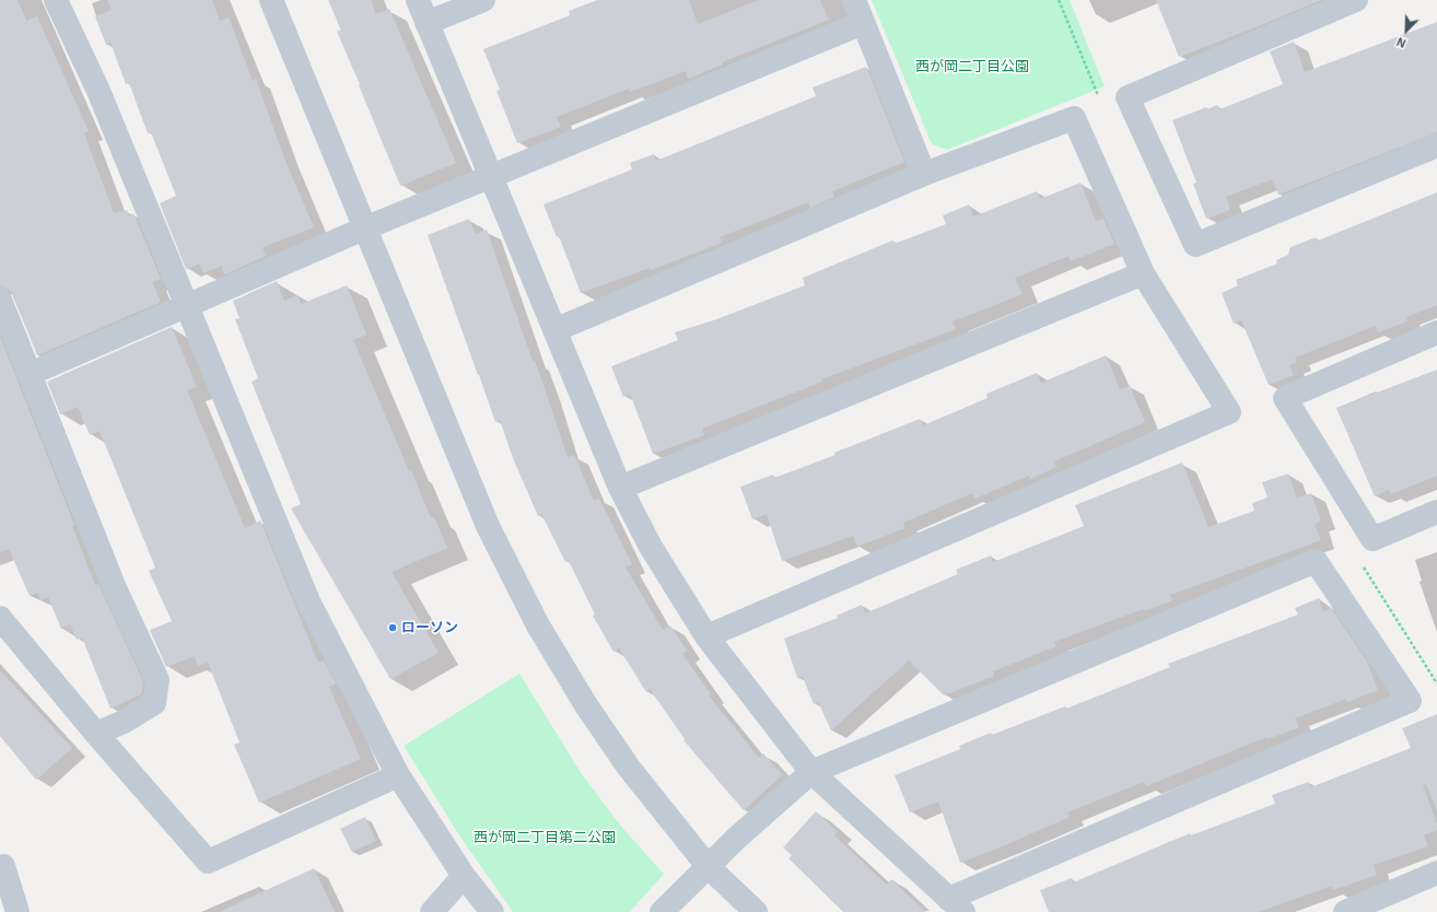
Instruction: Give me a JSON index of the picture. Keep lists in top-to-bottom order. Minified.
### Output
{"parks":["西が岡二丁目公園","西が岡二丁目第二公園"],"places":["ローソン"],"north":"bottom left"}
